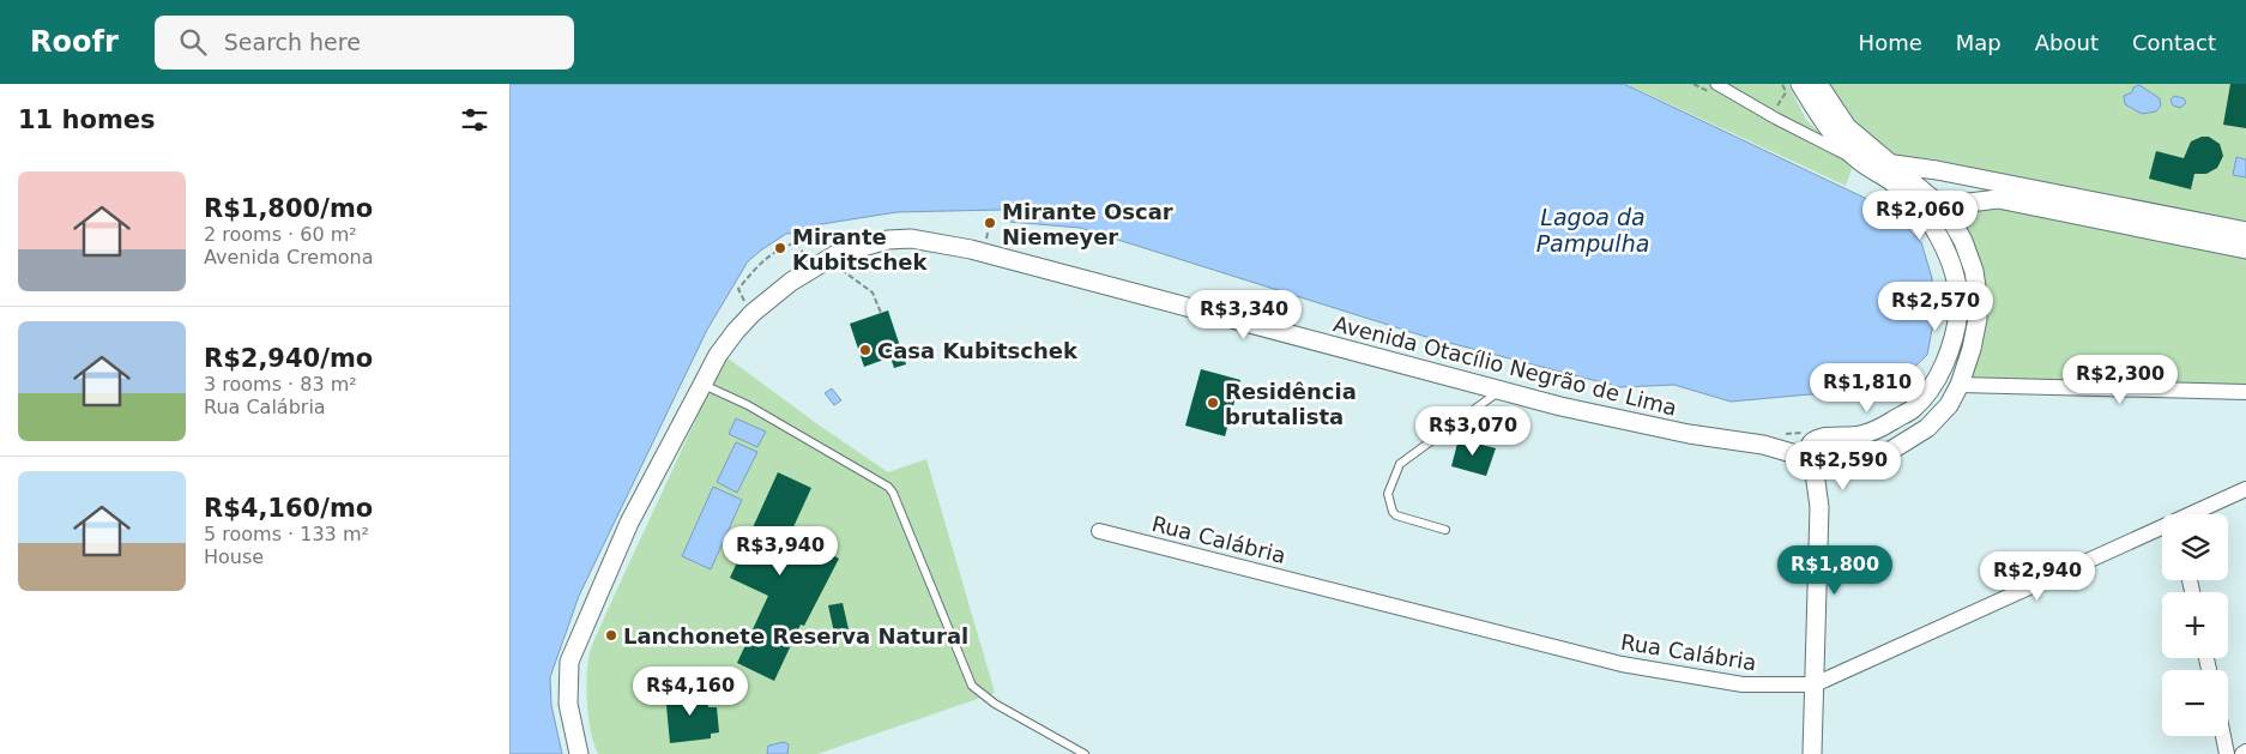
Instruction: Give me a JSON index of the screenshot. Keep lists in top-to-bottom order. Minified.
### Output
{"streets":{"street":["Avenida Otacílio Negrão de Lima","Rua Calábria"]},"water":["Lagoa da Pampulha"],"places":["Mirante Oscar Niemeyer","Mirante Kubitschek","Casa Kubitschek","Residência brutalista","Lanchonete Reserva Natural"],"page":{"header":"Roofr","search":"Search here","nav":["Home","Map","About","Contact"],"heading":"11 homes","list":[{"name":"R$1,800/mo","note":"2 rooms · 60 m² · Avenida Cremona"},{"name":"R$2,940/mo","note":"3 rooms · 83 m² · Rua Calábria"},{"name":"R$4,160/mo","note":"5 rooms · 133 m² · House"}],"price":["R$2,060","R$2,570","R$3,340","R$2,300","R$1,810","R$3,070","R$2,590","R$3,940","R$1,800","R$2,940","R$4,160"],"map_buttons":["+","−"]}}
